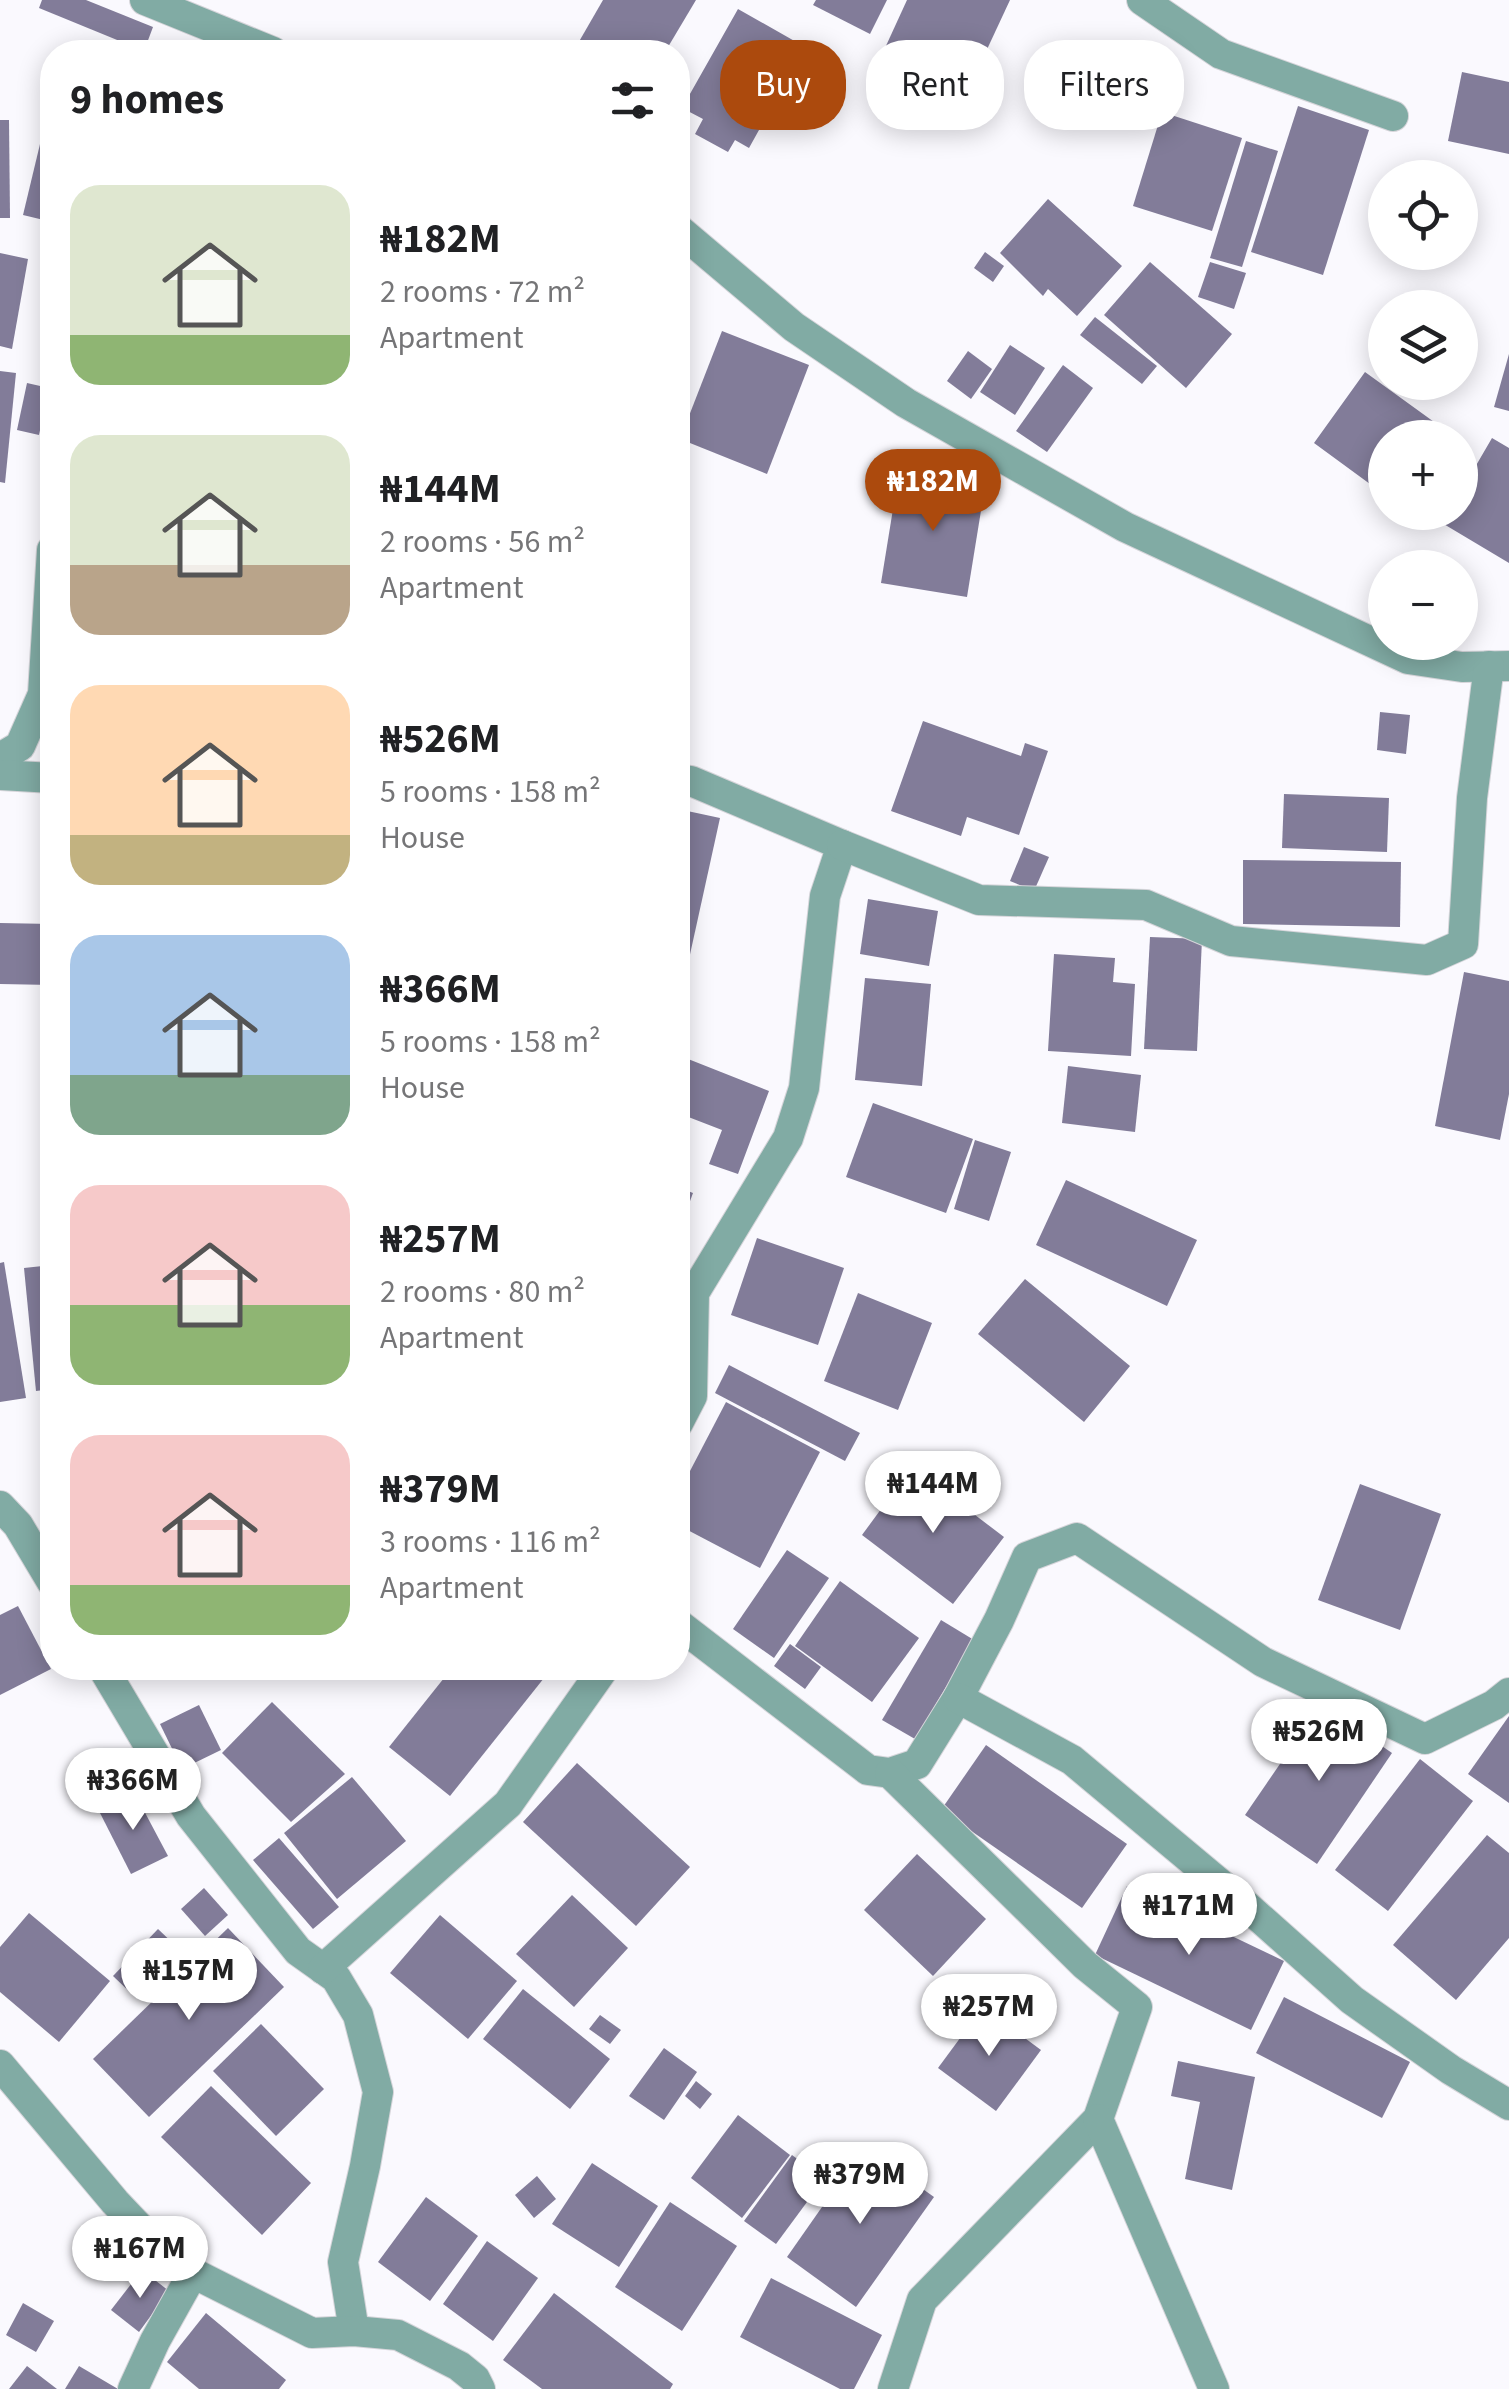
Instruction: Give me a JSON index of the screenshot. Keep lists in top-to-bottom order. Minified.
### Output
{"page":{"chip":["Buy","Rent","Filters"],"heading":"9 homes","map_buttons":["+","−"],"list":[{"name":"₦182M","note":"2 rooms · 72 m² · Apartment"},{"name":"₦144M","note":"2 rooms · 56 m² · Apartment"},{"name":"₦526M","note":"5 rooms · 158 m² · House"},{"name":"₦366M","note":"5 rooms · 158 m² · House"},{"name":"₦257M","note":"2 rooms · 80 m² · Apartment"},{"name":"₦379M","note":"3 rooms · 116 m² · Apartment"}],"price":["₦182M","₦144M","₦526M","₦366M","₦171M","₦157M","₦257M","₦379M","₦167M"]}}
